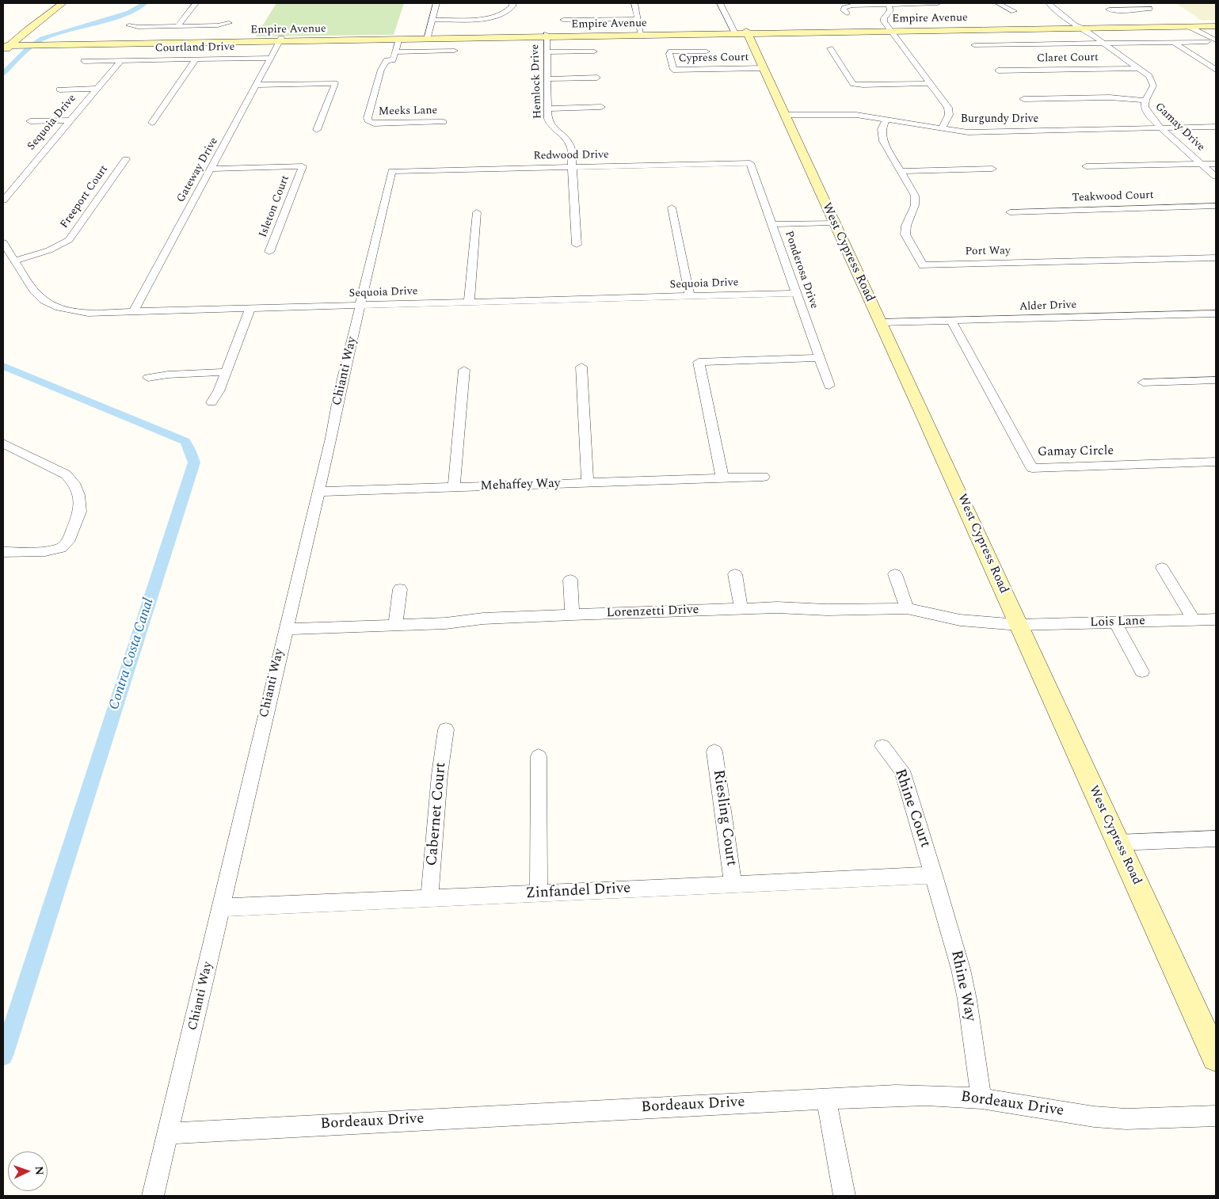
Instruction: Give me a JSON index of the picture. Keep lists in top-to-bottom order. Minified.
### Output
{"streets":{"main road":["Empire Avenue","West Cypress Road"],"street":["Courtland Drive","Cypress Court","Claret Court","Hemlock Drive","Meeks Lane","Burgundy Drive","Sequoia Drive","Gamay Drive","Redwood Drive","Gateway Drive","Freeport Court","Teakwood Court","Isleton Court","Port Way","Ponderosa Drive","Alder Drive","Chianti Way","Gamay Circle","Mehaffey Way","Lorenzetti Drive","Lois Lane","Rhine Court","Cabernet Court","Riesling Court","Zinfandel Drive","Rhine Way","Bordeaux Drive"]},"crossings":[["Empire Avenue","Hemlock Drive"],["Empire Avenue","Meeks Lane"],["Empire Avenue","Gamay Drive"],["Empire Avenue","Gateway Drive"],["Empire Avenue","West Cypress Road"],["Courtland Drive","Sequoia Drive"],["Courtland Drive","Gateway Drive"],["Cypress Court","West Cypress Road"],["Claret Court","Gamay Drive"],["Hemlock Drive","Redwood Drive"],["Burgundy Drive","Gamay Drive"],["Burgundy Drive","Port Way"],["Burgundy Drive","West Cypress Road"],["Sequoia Drive","Gateway Drive"],["Sequoia Drive","Freeport Court"],["Sequoia Drive","Ponderosa Drive"],["Sequoia Drive","Chianti Way"],["Redwood Drive","Ponderosa Drive"],["Redwood Drive","Chianti Way"],["Gateway Drive","Isleton Court"],["West Cypress Road","Alder Drive"],["West Cypress Road","Lorenzetti Drive"],["West Cypress Road","Lois Lane"],["Alder Drive","Gamay Circle"],["Chianti Way","Mehaffey Way"],["Chianti Way","Lorenzetti Drive"],["Chianti Way","Zinfandel Drive"],["Chianti Way","Bordeaux Drive"],["Lorenzetti Drive","Lois Lane"],["Rhine Court","Zinfandel Drive"],["Rhine Court","Rhine Way"],["Cabernet Court","Zinfandel Drive"],["Riesling Court","Zinfandel Drive"],["Zinfandel Drive","Rhine Way"],["Rhine Way","Bordeaux Drive"]],"water":["Contra Costa Canal"],"north":"right"}
